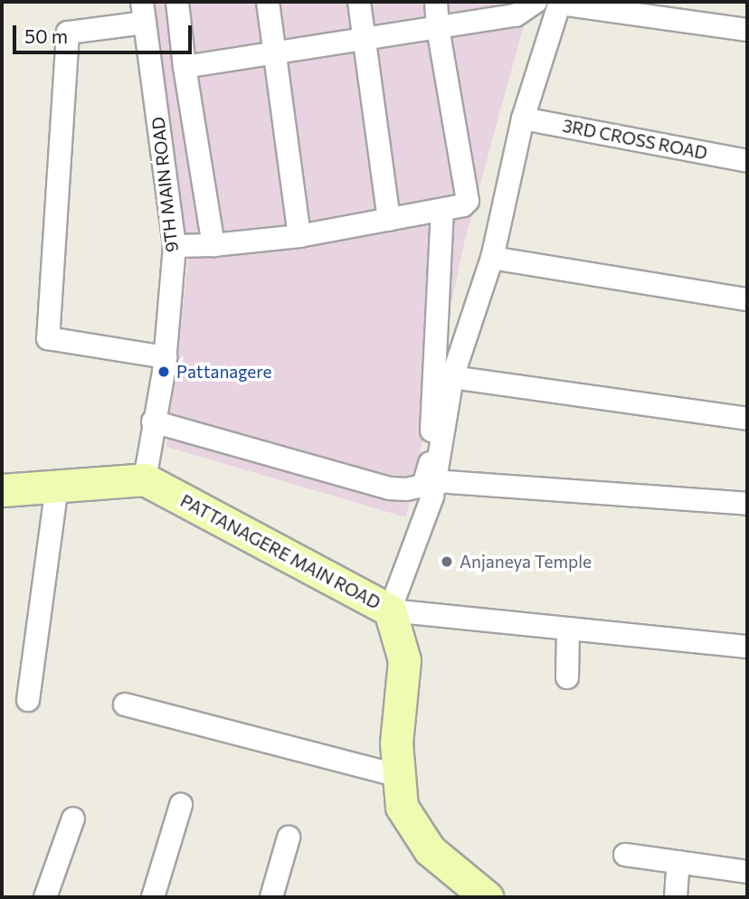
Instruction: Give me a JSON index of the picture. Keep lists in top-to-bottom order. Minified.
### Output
{"streets":{"street":["3RD CROSS ROAD","9TH MAIN ROAD","PATTANAGERE MAIN ROAD"]},"crossings":[["9TH MAIN ROAD","PATTANAGERE MAIN ROAD"]],"places":["Pattanagere","Anjaneya Temple"],"scale_bar":"50 m"}
